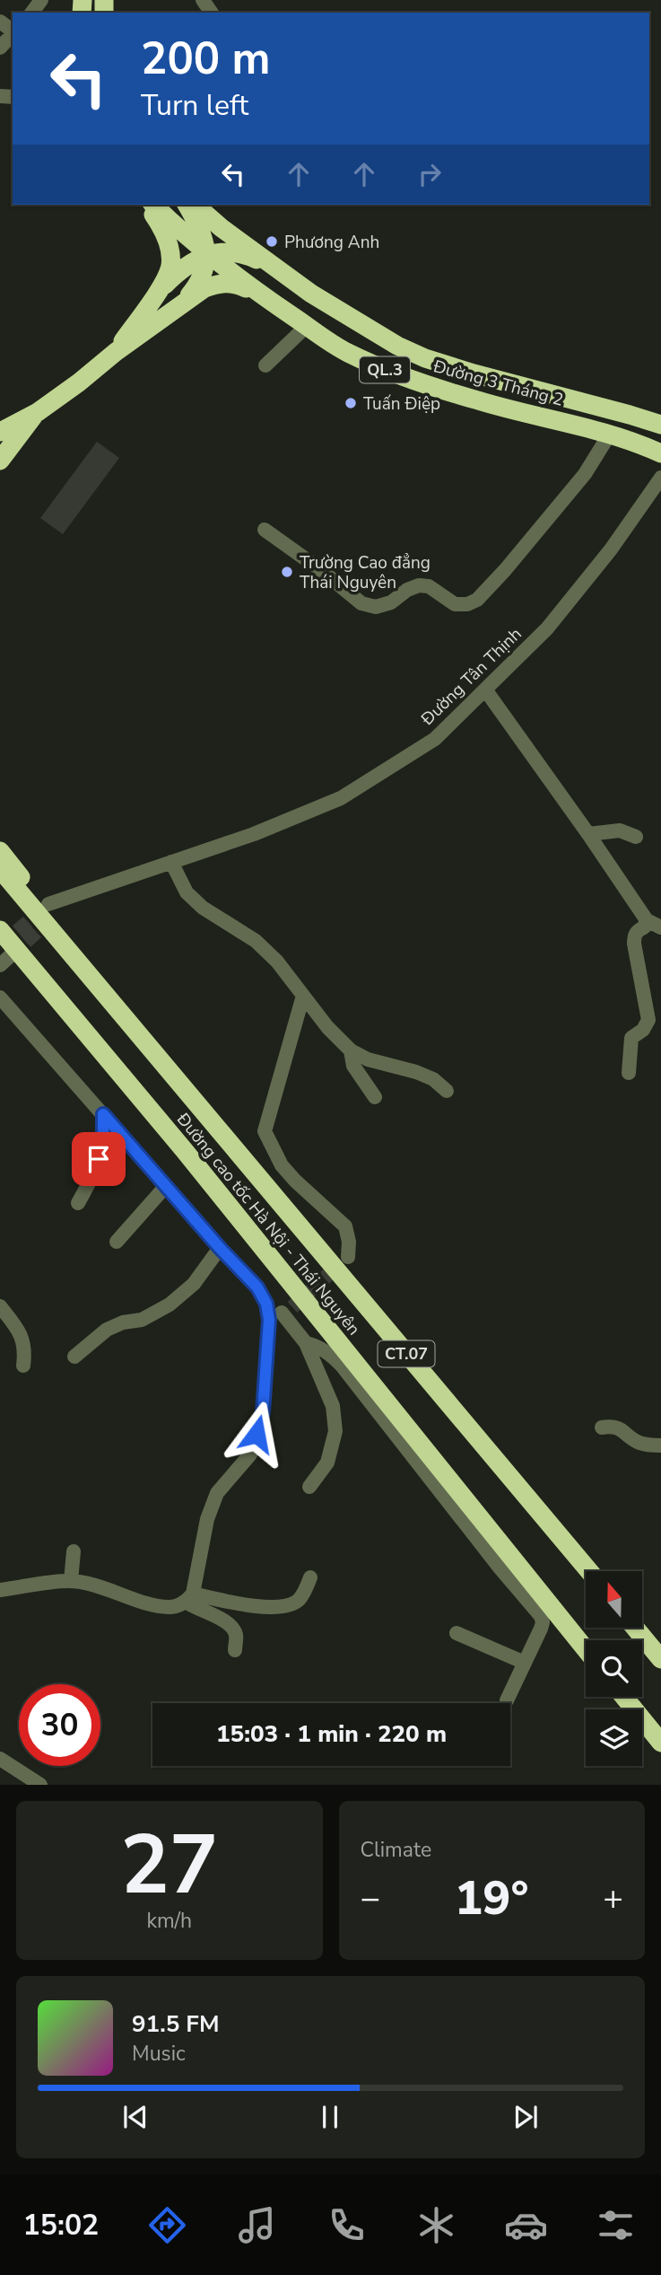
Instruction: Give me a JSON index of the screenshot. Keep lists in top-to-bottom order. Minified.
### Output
{"streets":{"highway":["QL.3","Đường 3 Tháng 2","Đường cao tốc Hà Nội - Thái Nguyên","CT.07"],"street":["Đường Tân Thịnh"]},"places":["Phương Anh","Tuấn Điệp","Trường Cao đẳng Thái Nguyên"],"north":"top","page":{"turn":["200 m","Turn left"],"limit":"30","trip":"15:03 · 1 min · 220 m","tile":[["27","km/h"],"Climate"],"heat":["−","19°","+"],"song":["91.5 FM","Music"],"tabs":"15:02"}}
